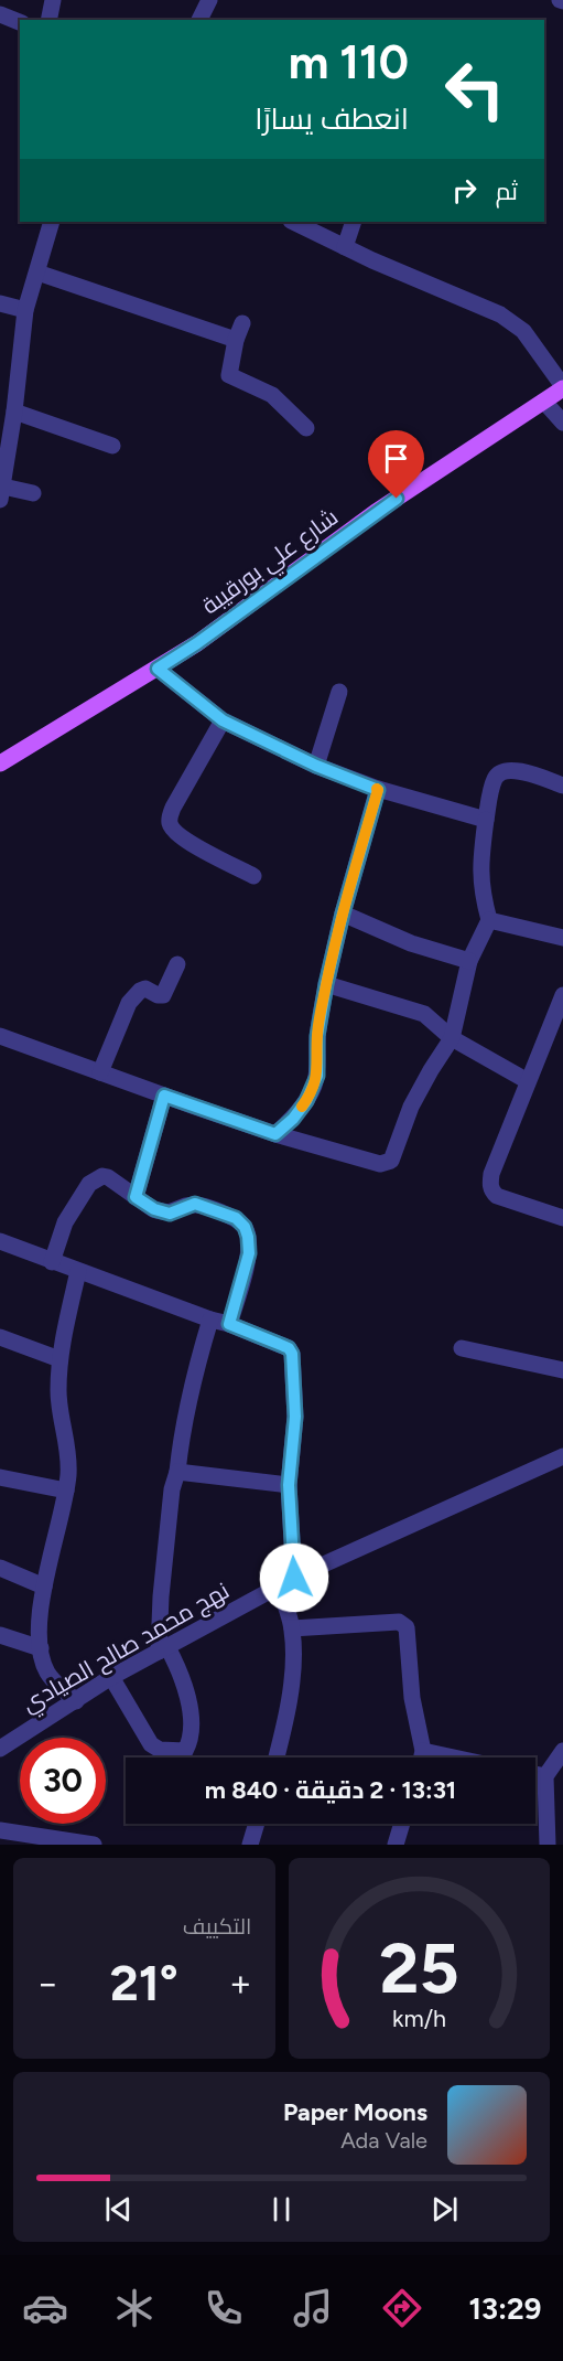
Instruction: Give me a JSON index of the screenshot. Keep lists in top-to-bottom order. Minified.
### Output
{"streets":{"main road":["شارع علي بورقيبة"],"street":["نهج محمد صالح الصيادي"]},"page":{"turn":["110 m","انعطف يسارًا"],"then":"ثم","limit":"30","trip":"13:31 · 2 دقيقة · 840 m","tile":"التكييف","heat":["−","21°","+"],"song":["Paper Moons","Ada Vale"],"tabs":"13:29","gauge":["25","km/h"]}}
